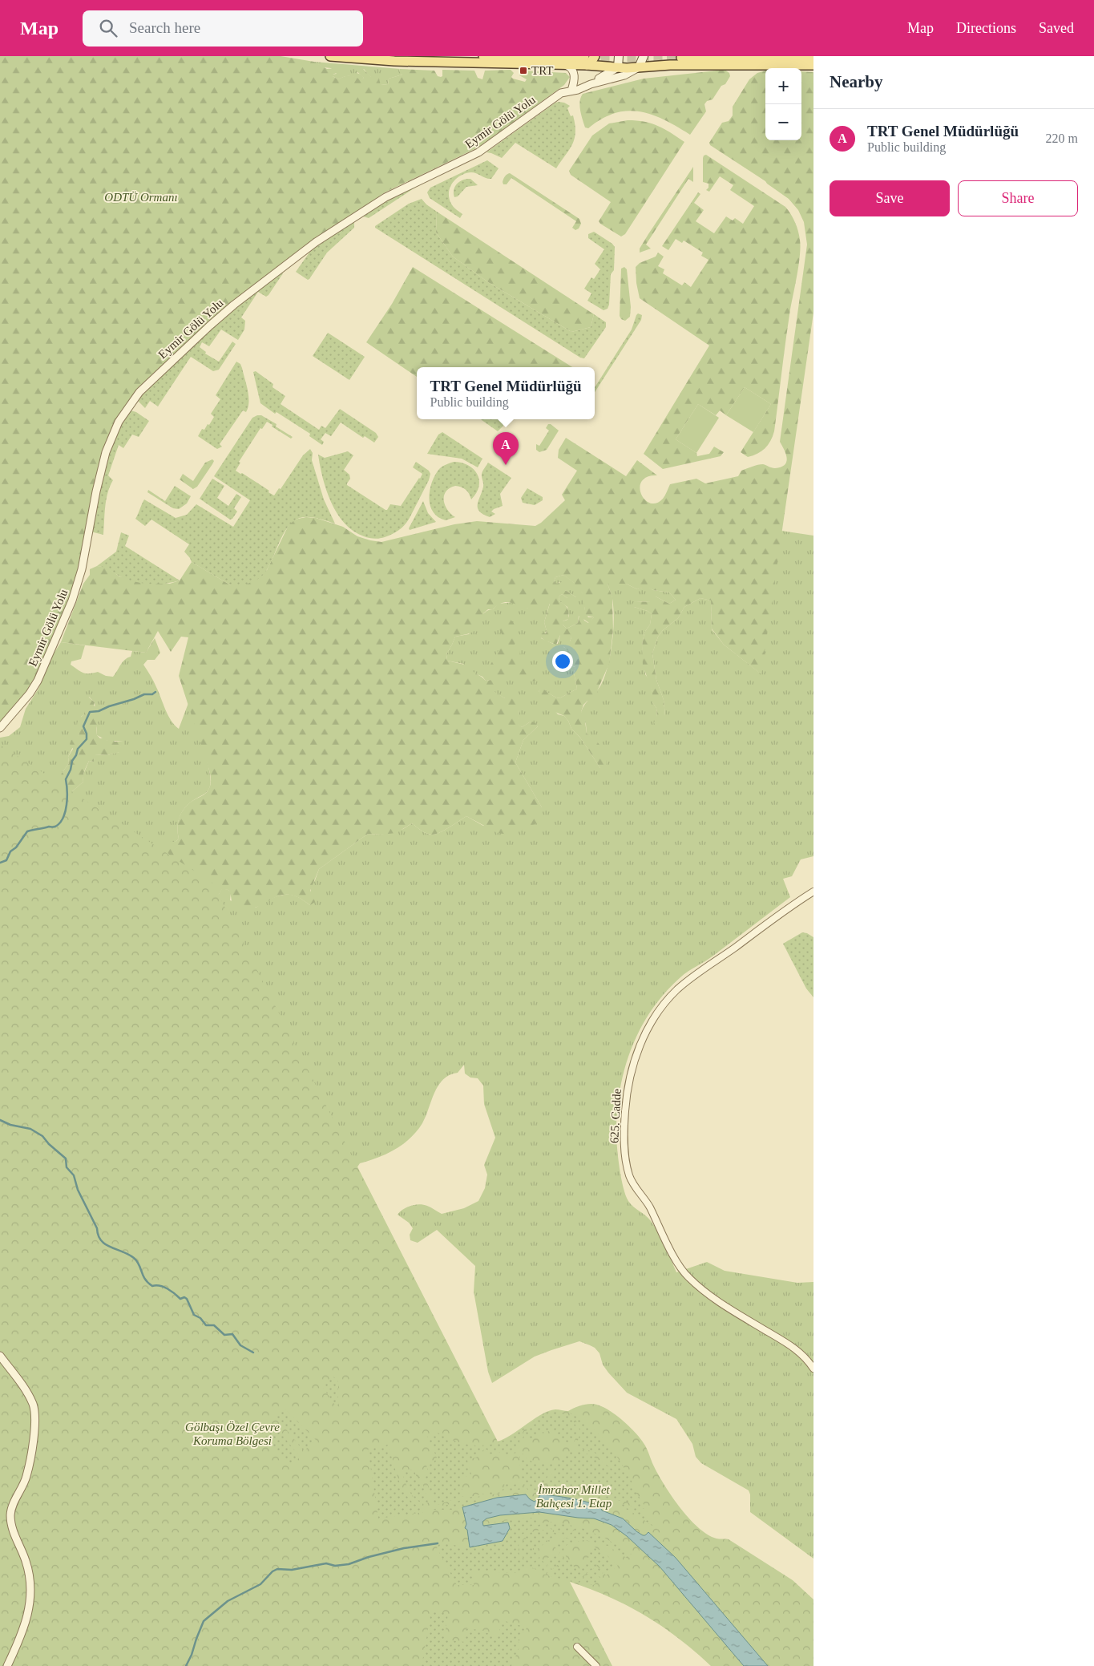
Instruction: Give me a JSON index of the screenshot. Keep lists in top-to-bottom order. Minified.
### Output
{"streets":{"street":["Eymir Gölü Yolu","625. Cadde"]},"parks":["ODTÜ Ormanı","Gölbaşı Özel Çevre Koruma Bölgesi","İmrahor Millet Bahçesi 1. Etap"],"places":{"transit":["TRT"]},"page":{"header":"Map","search":"Search here","nav":["Map","Directions","Saved"],"heading":"Nearby","map_buttons":["+","−"],"list":[{"mark":"A","name":"TRT Genel Müdürlüğü","note":"Public building","value":"220 m"}],"buttons":["Save","Share"],"popup":["TRT Genel Müdürlüğü","Public building"],"pins":"A"}}
